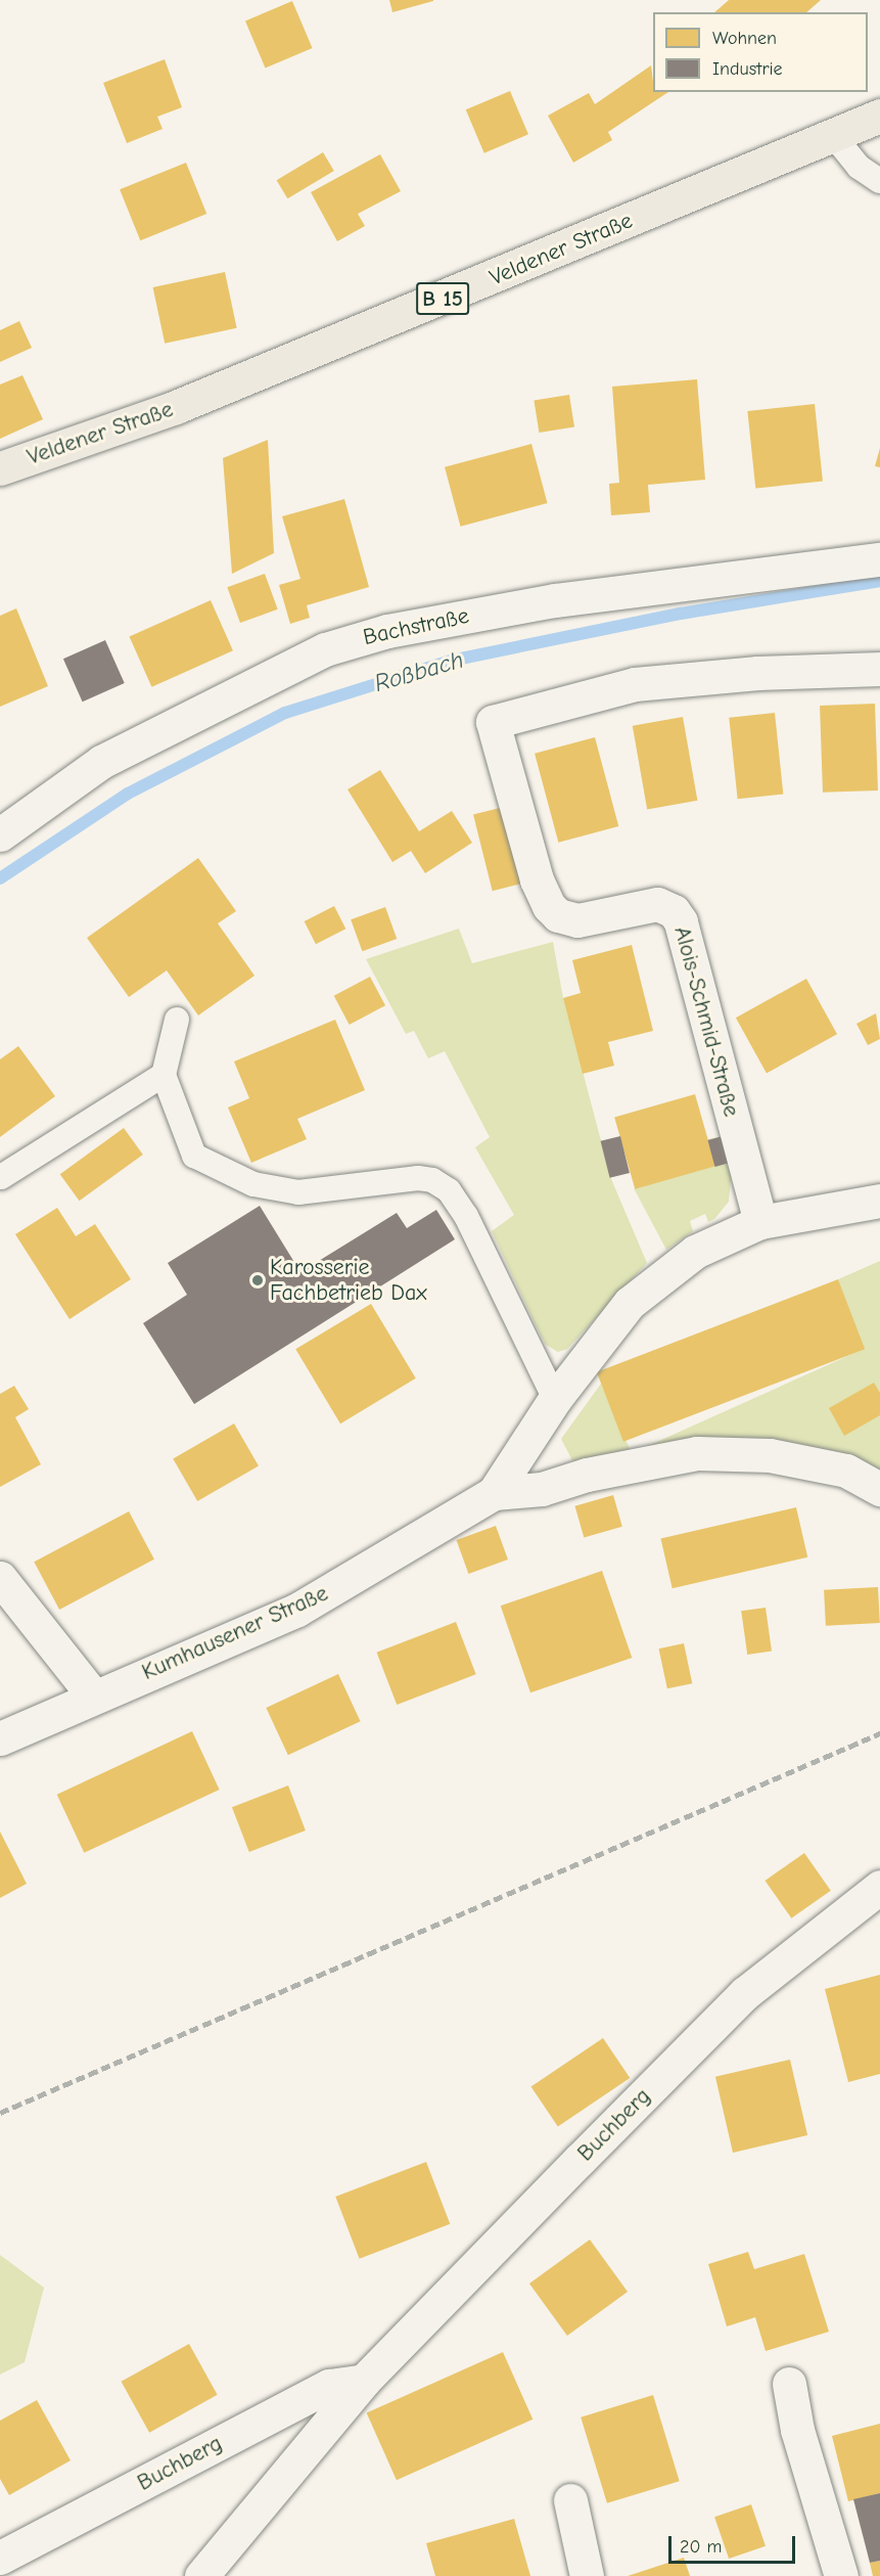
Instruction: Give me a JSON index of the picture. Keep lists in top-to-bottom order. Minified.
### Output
{"streets":{"main road":["Veldener Straße","B 15"],"street":["Bachstraße","Alois-Schmid-Straße","Kumhausener Straße","Buchberg"]},"crossings":[["Alois-Schmid-Straße","Kumhausener Straße"]],"water":["Roßbach"],"places":["Karosserie Fachbetrieb Dax"],"legend":["Wohnen","Industrie"],"scale_bar":"20 m"}
